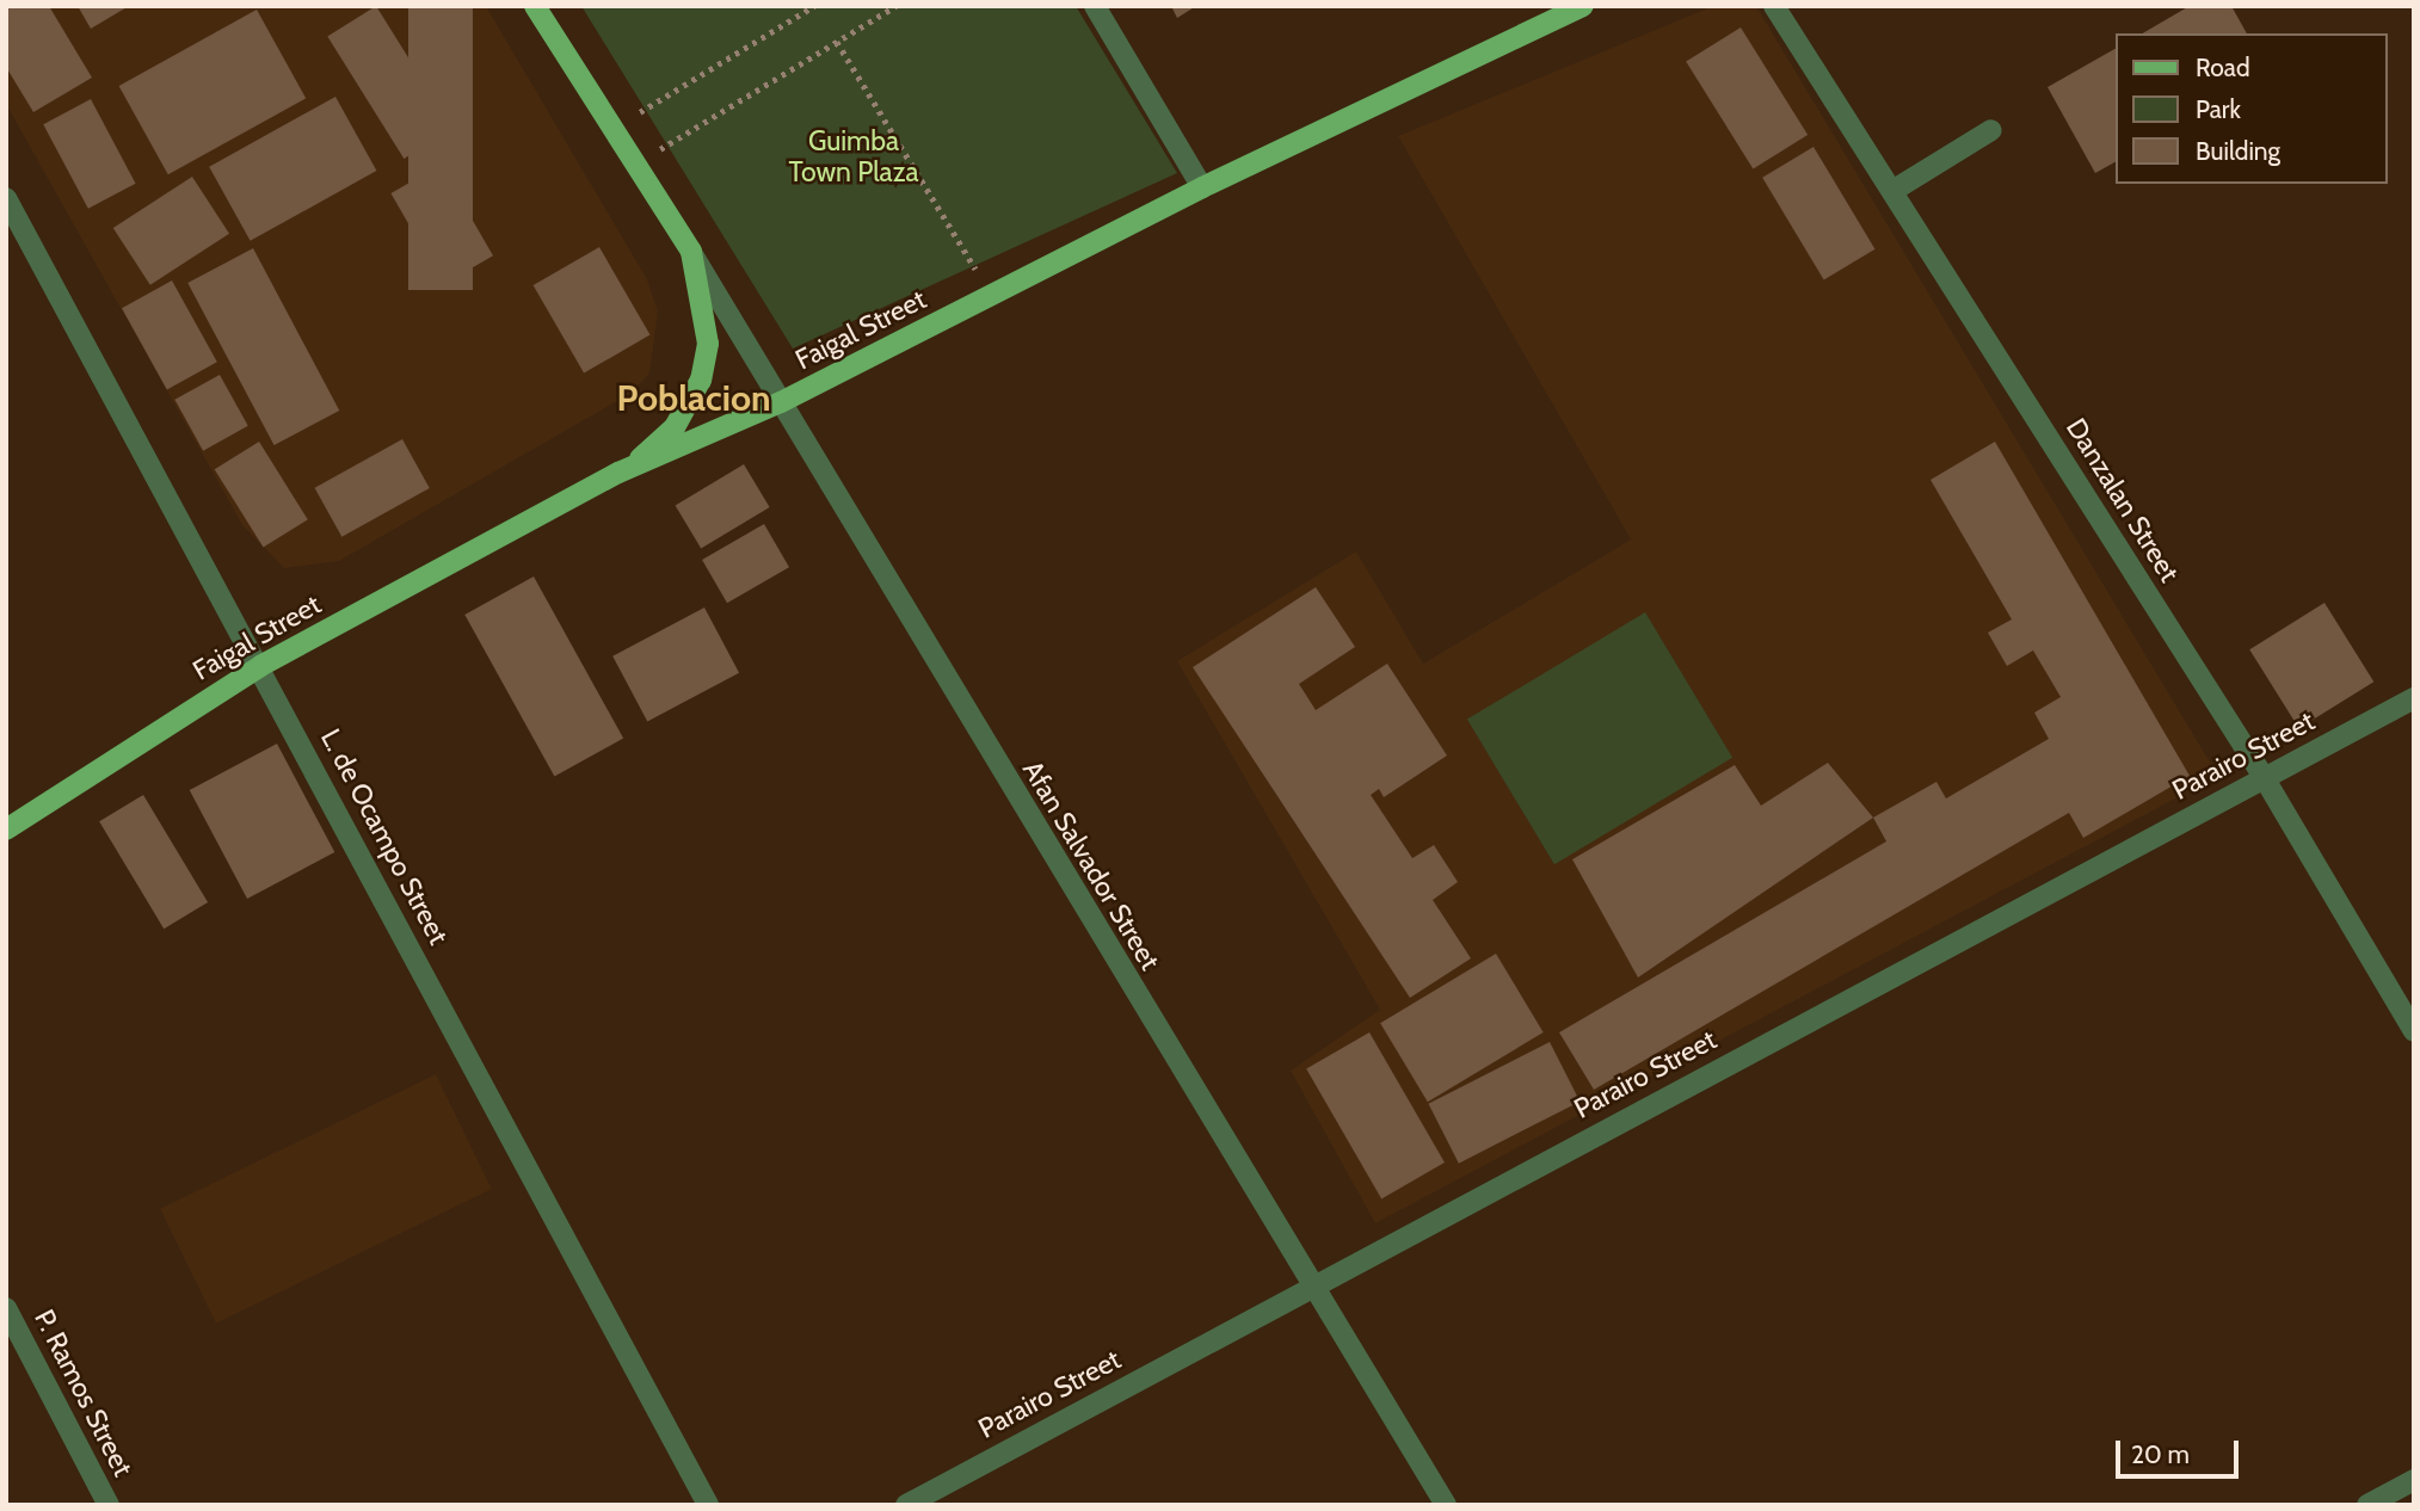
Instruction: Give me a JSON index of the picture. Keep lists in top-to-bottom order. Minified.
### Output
{"streets":{"main road":["Faigal Street","Afan Salvador Street"],"street":["Danzalan Street","Parairo Street","L. de Ocampo Street","P. Ramos Street"]},"crossings":[["Faigal Street","L. de Ocampo Street"],["Faigal Street","Afan Salvador Street"],["Danzalan Street","Parairo Street"],["Parairo Street","Afan Salvador Street"]],"districts":["Poblacion"],"parks":["Guimba Town Plaza"],"legend":["Road","Park","Building"],"scale_bar":"20 m"}
